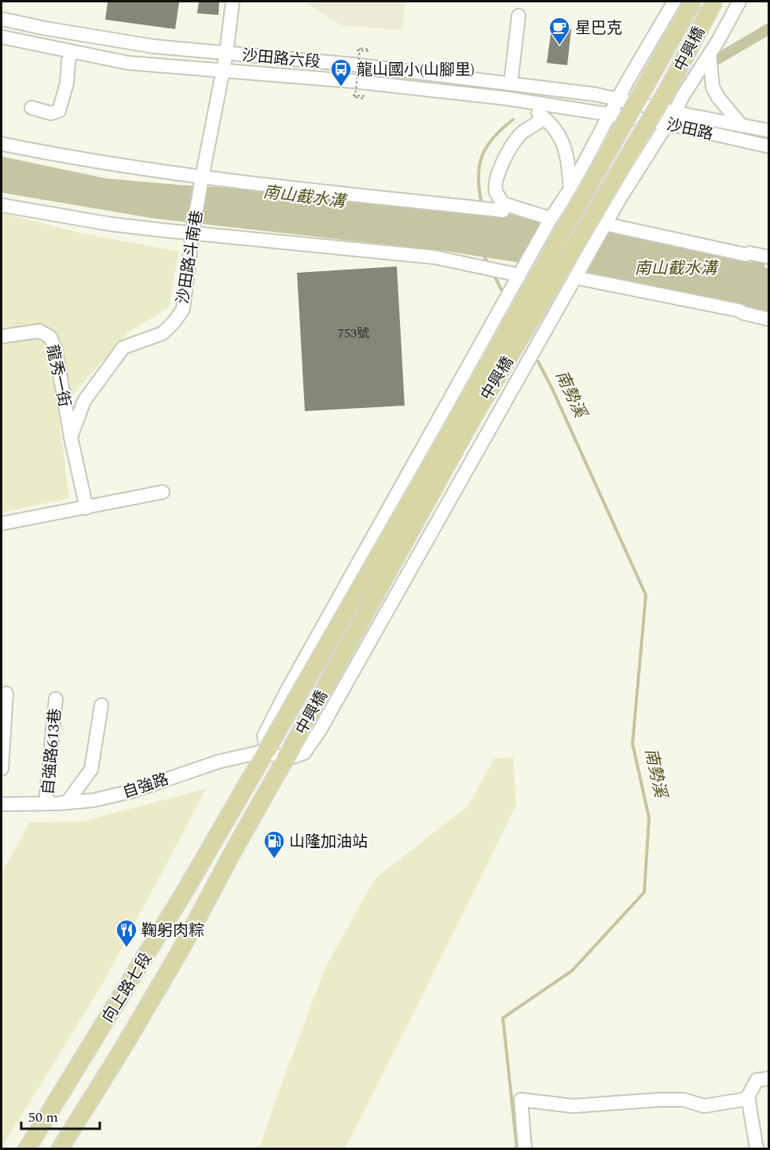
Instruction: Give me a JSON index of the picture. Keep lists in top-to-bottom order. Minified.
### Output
{"streets":{"main road":["中興橋","向上路七段"],"street":["沙田路六段","沙田路","沙田路斗南巷","龍秀一街","自強路613巷","自強路"]},"crossings":[["中興橋","自強路"],["中興橋","向上路七段"],["沙田路六段","沙田路"],["沙田路六段","沙田路斗南巷"],["沙田路斗南巷","龍秀一街"],["自強路613巷","自強路"],["自強路","向上路七段"]],"water":["南山截水溝","南勢溪"],"places":{"cafe":["星巴克"],"bus stop":["龍山國小(山腳里)"],"fuel station":["山隆加油站"],"restaurant":["鞠躬肉粽"]},"house_numbers":["753號"],"scale_bar":"50 m"}
